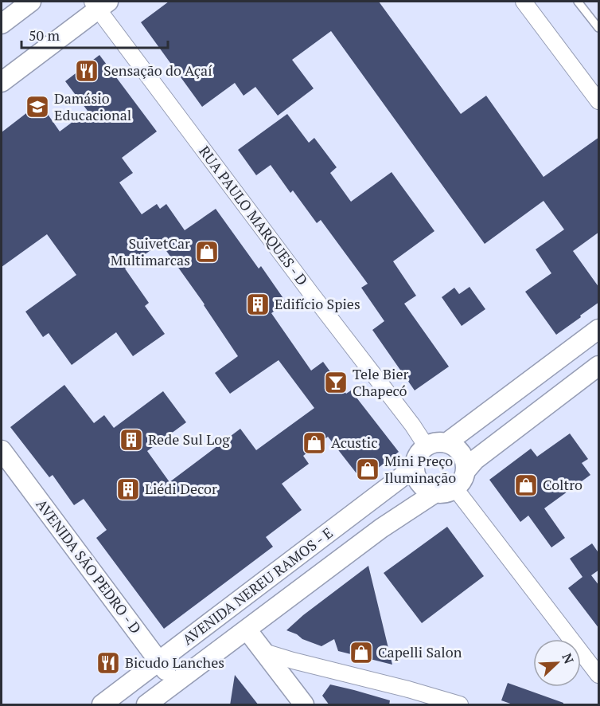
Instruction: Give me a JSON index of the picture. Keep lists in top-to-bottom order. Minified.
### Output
{"streets":{"street":["RUA PAULO MARQUES - D","AVENIDA SÃO PEDRO - D","AVENIDA NEREU RAMOS - E"]},"crossings":[["RUA PAULO MARQUES - D","AVENIDA NEREU RAMOS - E"],["AVENIDA SÃO PEDRO - D","AVENIDA NEREU RAMOS - E"]],"places":{"restaurant":["Sensação do Açaí","Bicudo Lanches"],"school or university":["Damásio Educacional"],"shop":["SuivetCar Multimarcas","Acustic","Mini Preço Iluminação","Coltro","Capelli Salon"],"building":["Edifício Spies","Rede Sul Log","Liédi Decor"],"bar":["Tele Bier Chapecó"]},"scale_bar":"50 m","north":"top right"}
